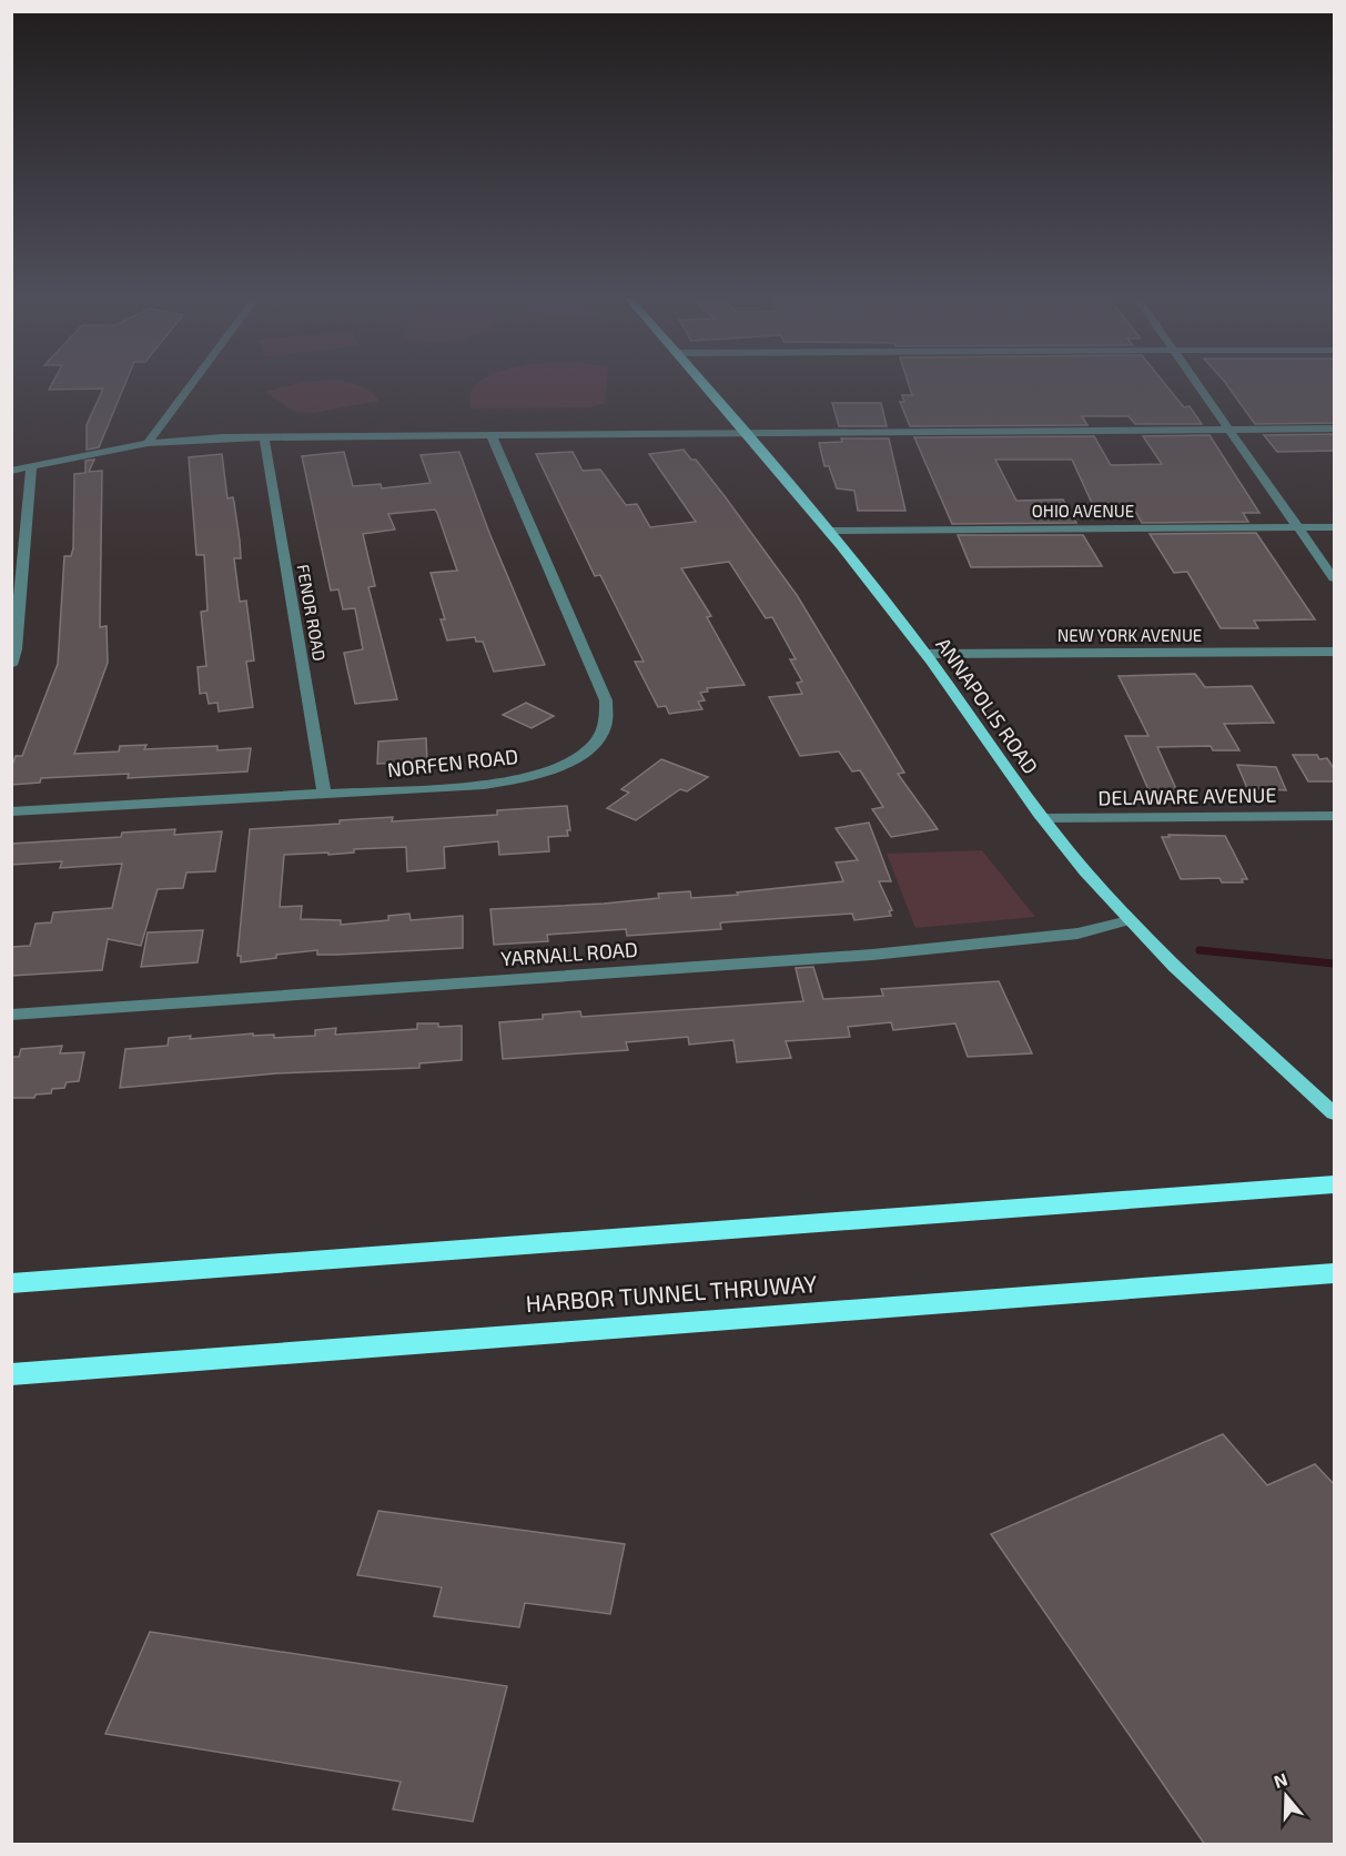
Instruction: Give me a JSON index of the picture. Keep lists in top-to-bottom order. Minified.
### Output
{"streets":{"highway":["HARBOR TUNNEL THRUWAY"],"main road":["ANNAPOLIS ROAD"],"street":["OHIO AVENUE","FENOR ROAD","NEW YORK AVENUE","NORFEN ROAD","DELAWARE AVENUE","YARNALL ROAD"]},"crossings":[["OHIO AVENUE","ANNAPOLIS ROAD"],["FENOR ROAD","NORFEN ROAD"],["NEW YORK AVENUE","ANNAPOLIS ROAD"],["ANNAPOLIS ROAD","DELAWARE AVENUE"],["ANNAPOLIS ROAD","YARNALL ROAD"]],"north":"top"}
